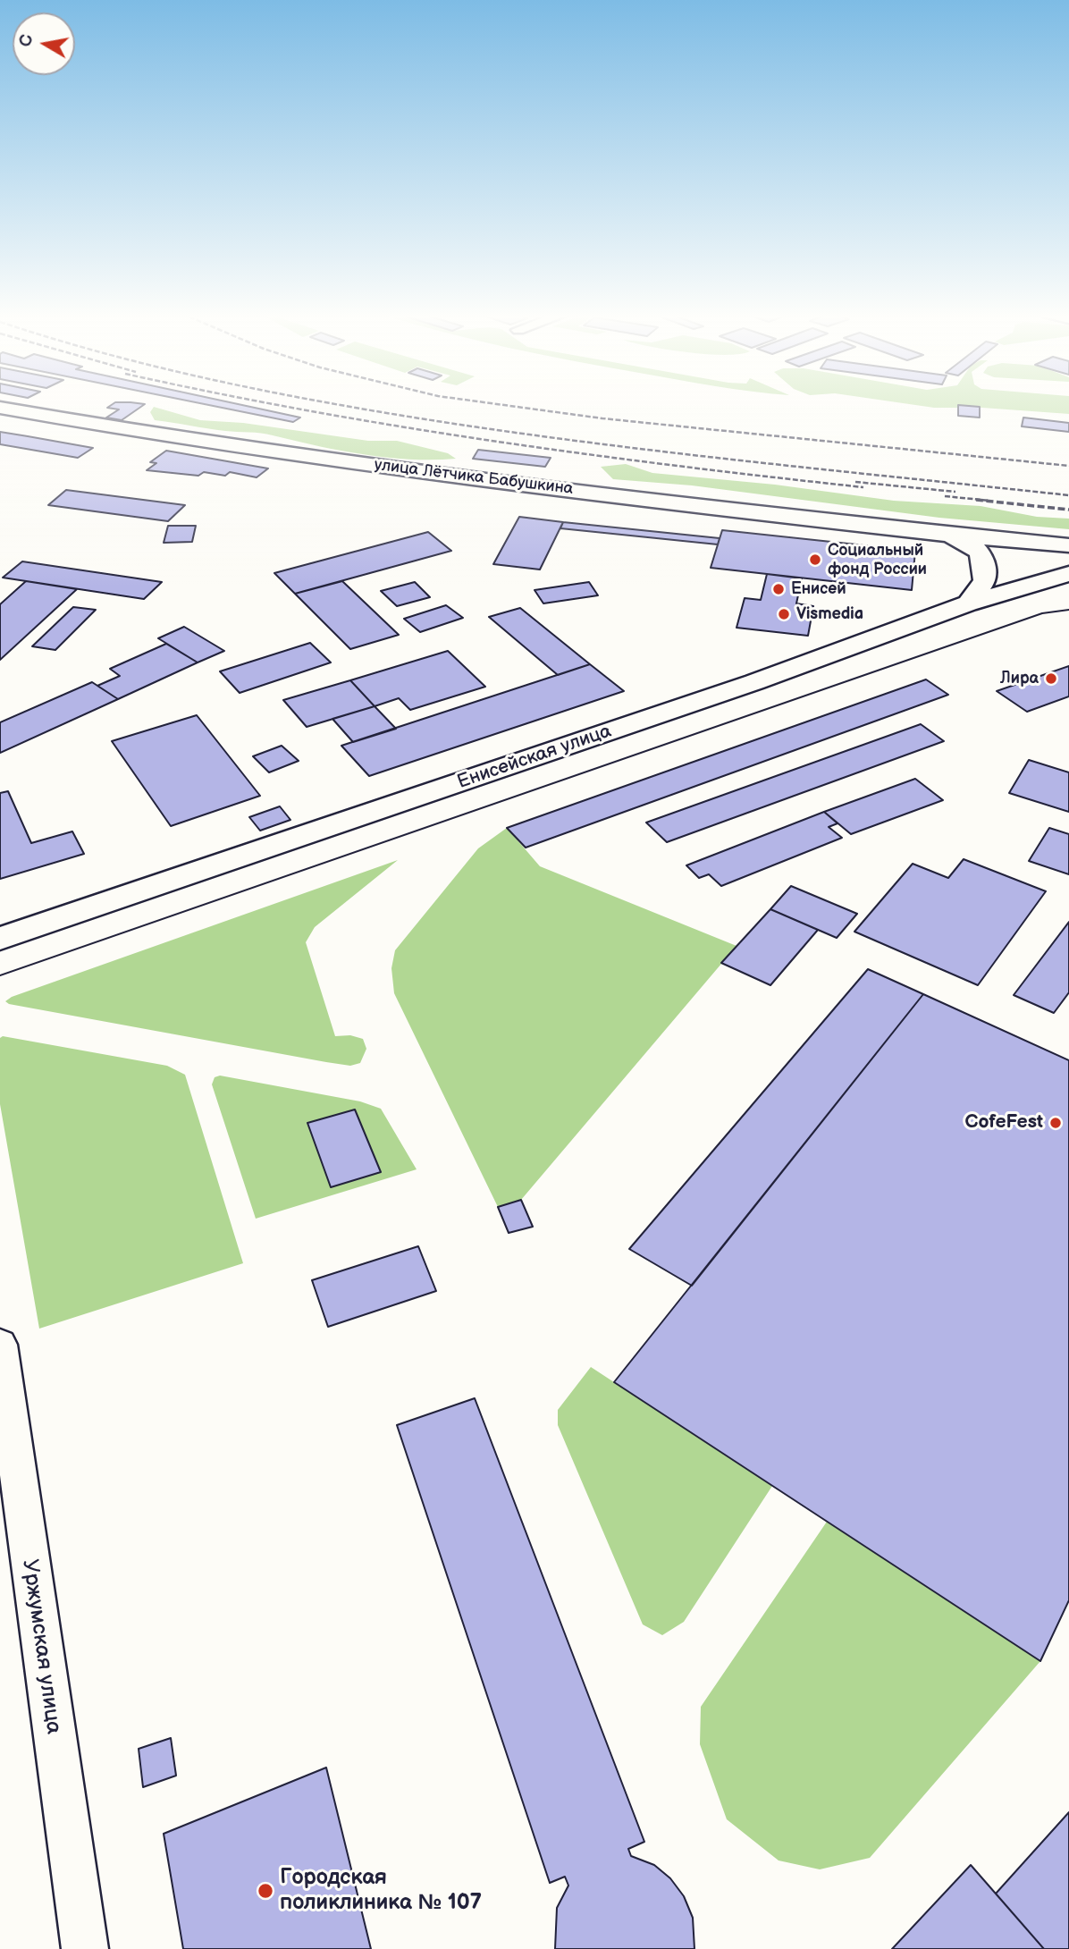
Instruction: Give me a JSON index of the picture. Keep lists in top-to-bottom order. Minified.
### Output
{"streets":{"main road":["улица Лётчика Бабушкина","Енисейская улица"],"street":["Уржумская улица"]},"places":["Социальный фонд России","Енисей","Vismedia","Лира","CofeFest","Городская поликлиника № 107"],"north":"left"}
